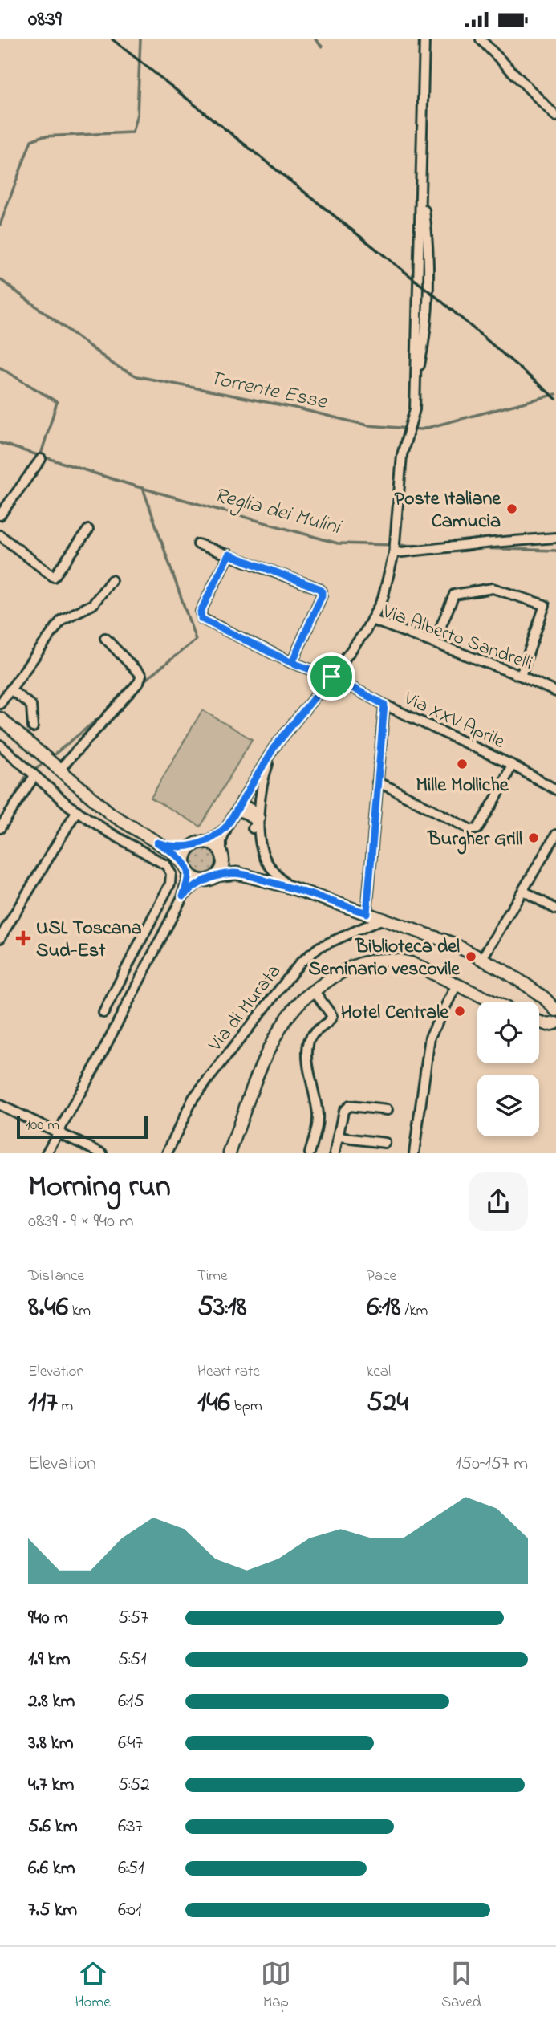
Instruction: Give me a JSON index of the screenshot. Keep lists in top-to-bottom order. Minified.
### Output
{"streets":{"street":["Via Alberto Sandrelli","Via XXV Aprile","Via di Murata"]},"crossings":[["Via Alberto Sandrelli","Via XXV Aprile"]],"water":["Torrente Esse","Reglia dei Mulini"],"places":{"other":["Poste Italiane Camucia","Mille Molliche","Burgher Grill","Biblioteca del Seminario vescovile","Hotel Centrale"],"health":["USL Toscana Sud-Est"]},"scale_bar":"100 m","page":{"status":"08:39","scale":"100 m","heading":["Morning run","08:39 · 9 × 940 m"],"stats":[["Distance","8.46 km"],["Time","53:18"],["Pace","6:18 /km"],["Elevation","117 m"],["Heart rate","146 bpm"],["kcal","524"]],"chart":["Elevation","150–157 m"],"list":[{"name":"940 m","note":"5:57"},{"name":"1.9 km","note":"5:51"},{"name":"2.8 km","note":"6:15"},{"name":"3.8 km","note":"6:47"},{"name":"4.7 km","note":"5:52"},{"name":"5.6 km","note":"6:37"},{"name":"6.6 km","note":"6:51"},{"name":"7.5 km","note":"6:01"}],"tabs":["Home","Map","Saved"]}}
